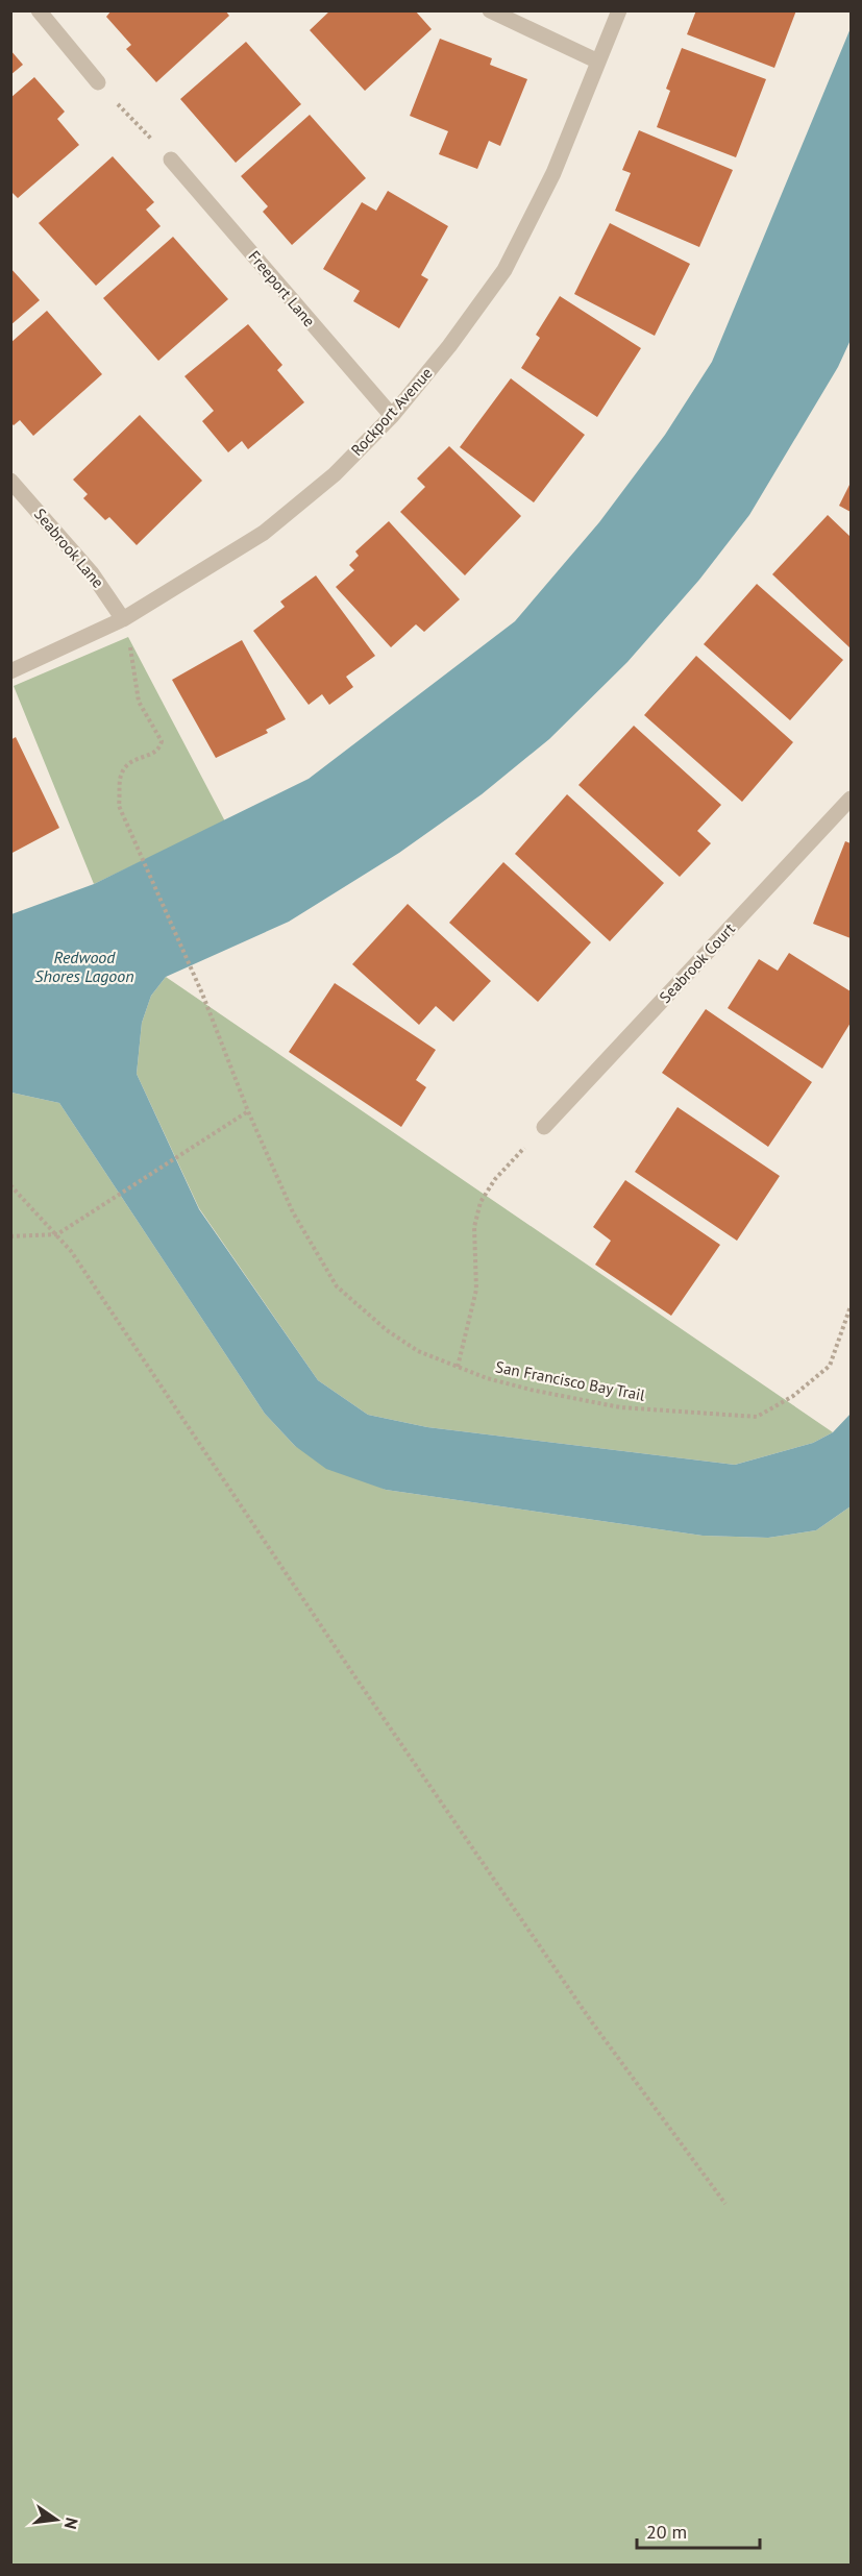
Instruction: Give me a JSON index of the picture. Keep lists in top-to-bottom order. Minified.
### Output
{"streets":{"street":["Freeport Lane","Rockport Avenue","Seabrook Lane","Seabrook Court"],"path":["San Francisco Bay Trail"]},"crossings":[["Freeport Lane","Rockport Avenue"],["Rockport Avenue","Seabrook Lane"],["Rockport Avenue","San Francisco Bay Trail"],["Seabrook Lane","San Francisco Bay Trail"]],"water":["Redwood Shores Lagoon"],"scale_bar":"20 m","north":"right"}
